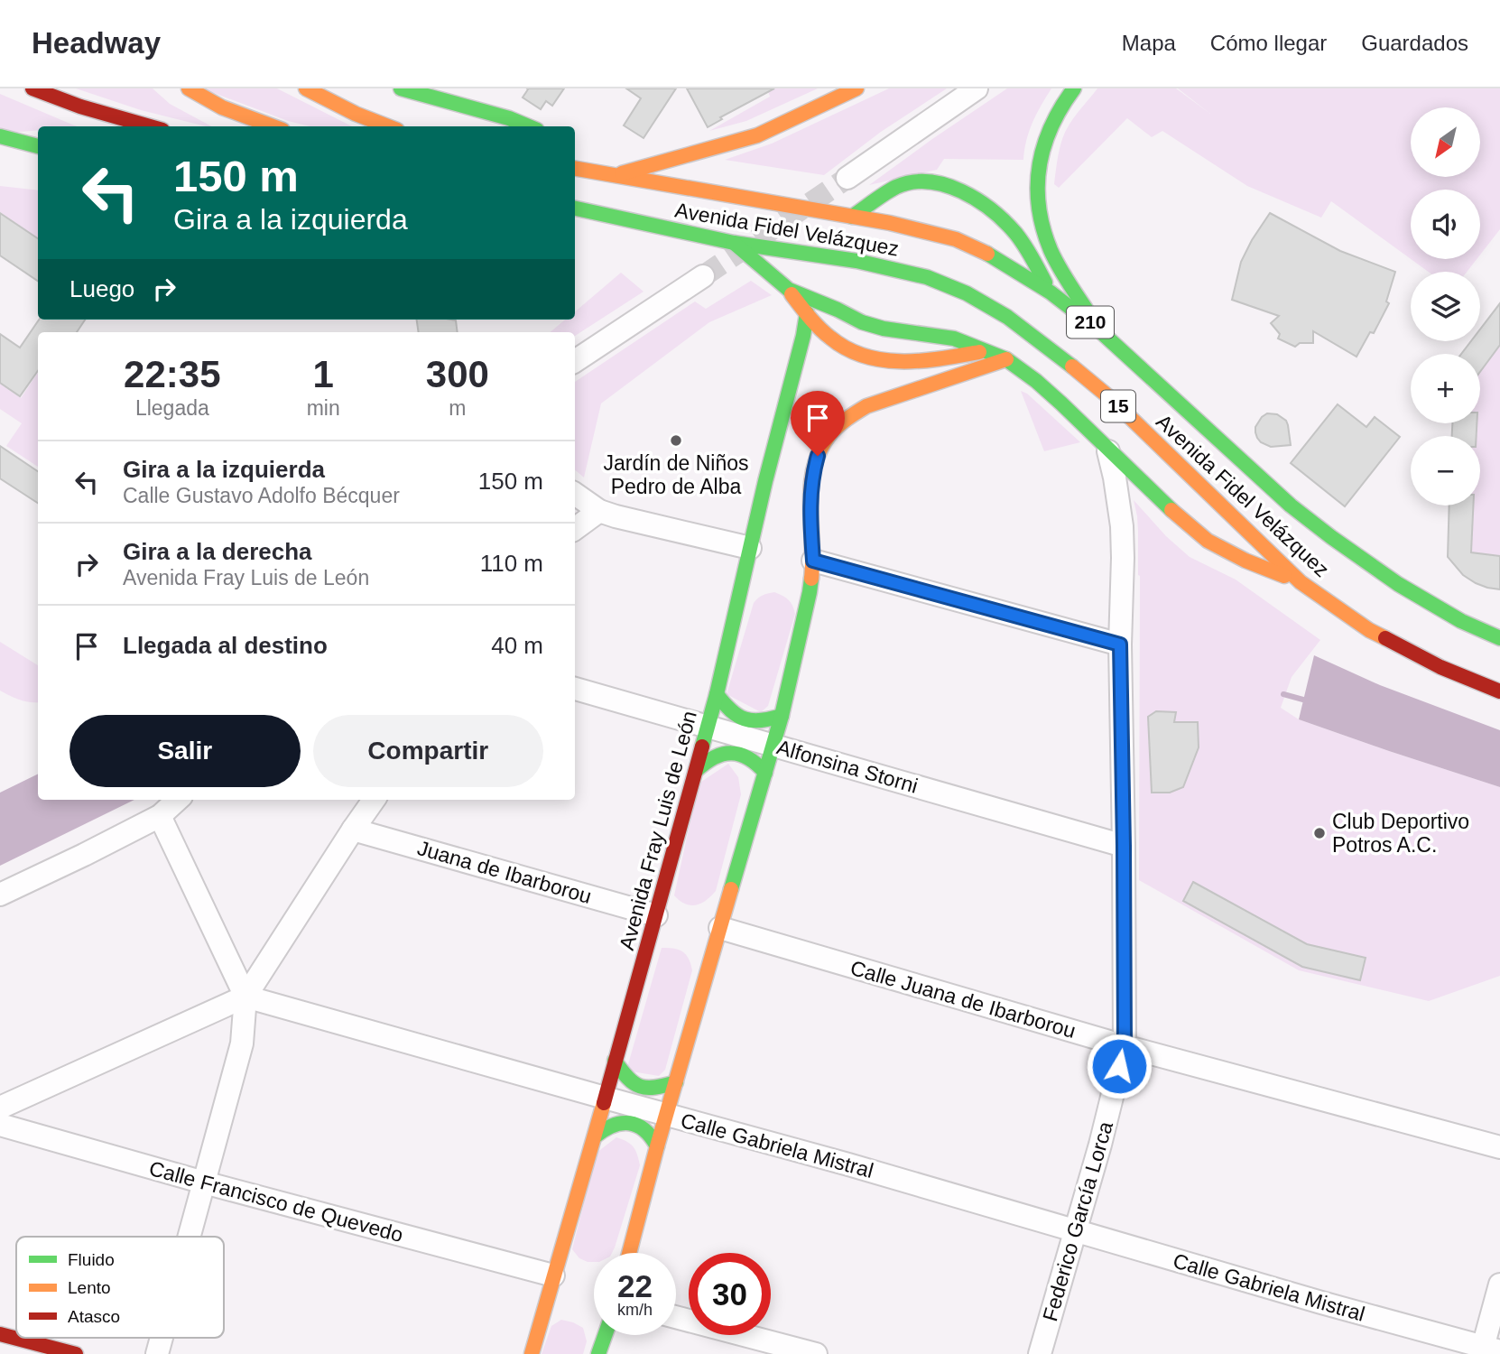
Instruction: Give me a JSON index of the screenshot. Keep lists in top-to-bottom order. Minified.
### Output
{"streets":{"main road":["Avenida Fidel Velázquez","210","15","Avenida Fray Luis de León"],"street":["Alfonsina Storni","Juana de Ibarborou","Calle Juana de Ibarborou","Calle Gabriela Mistral","Calle Francisco de Quevedo","Federico García Lorca"]},"crossings":[["Alfonsina Storni","Avenida Fray Luis de León"],["Alfonsina Storni","Federico García Lorca"],["Avenida Fray Luis de León","Juana de Ibarborou"],["Avenida Fray Luis de León","Calle Gabriela Mistral"],["Avenida Fray Luis de León","Calle Francisco de Quevedo"],["Calle Juana de Ibarborou","Federico García Lorca"],["Calle Gabriela Mistral","Federico García Lorca"]],"places":["Jardín de Niños Pedro de Alba","Club Deportivo Potros A.C."],"legend":["Fluido","Lento","Atasco"],"north":"bottom left","page":{"header":"Headway","nav":["Mapa","Cómo llegar","Guardados"],"map_buttons":["+","−"],"turn":["150 m","Gira a la izquierda"],"then":"Luego","eta":["22:35","Llegada","1","min","300","m"],"list":[{"name":"Gira a la izquierda","note":"Calle Gustavo Adolfo Bécquer","value":"150 m"},{"name":"Gira a la derecha","note":"Avenida Fray Luis de León","value":"110 m"},{"name":"Llegada al destino","value":"40 m"}],"buttons":["Salir","Compartir"],"speed":"22 km/h","limit":"30"}}
